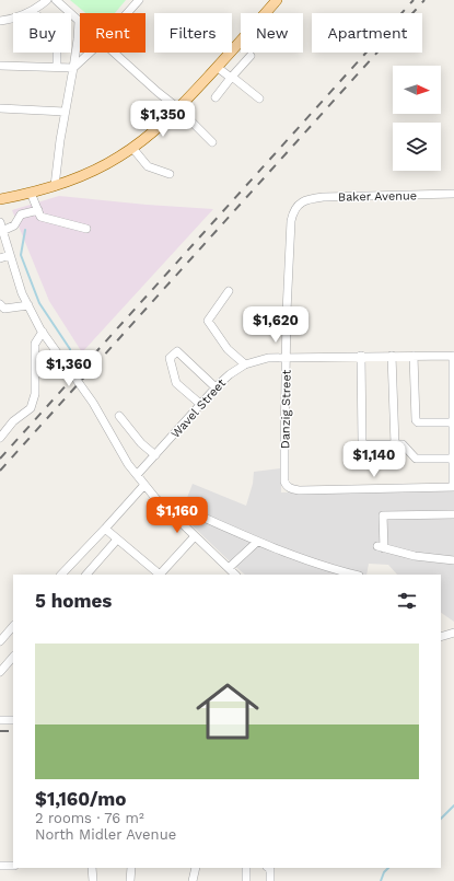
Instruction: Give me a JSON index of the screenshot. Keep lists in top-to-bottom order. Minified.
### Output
{"streets":{"street":["Baker Avenue","Wavel Street","Danzig Street"]},"crossings":[["Baker Avenue","Danzig Street"],["Wavel Street","Danzig Street"]],"north":"right","page":{"chip":["Buy","Rent","Filters","New","Apartment"],"price":["$1,350","$1,620","$1,360","$1,140","$1,160"],"heading":"5 homes","list":[{"name":"$1,160/mo","note":"2 rooms · 76 m² · North Midler Avenue"}]}}
